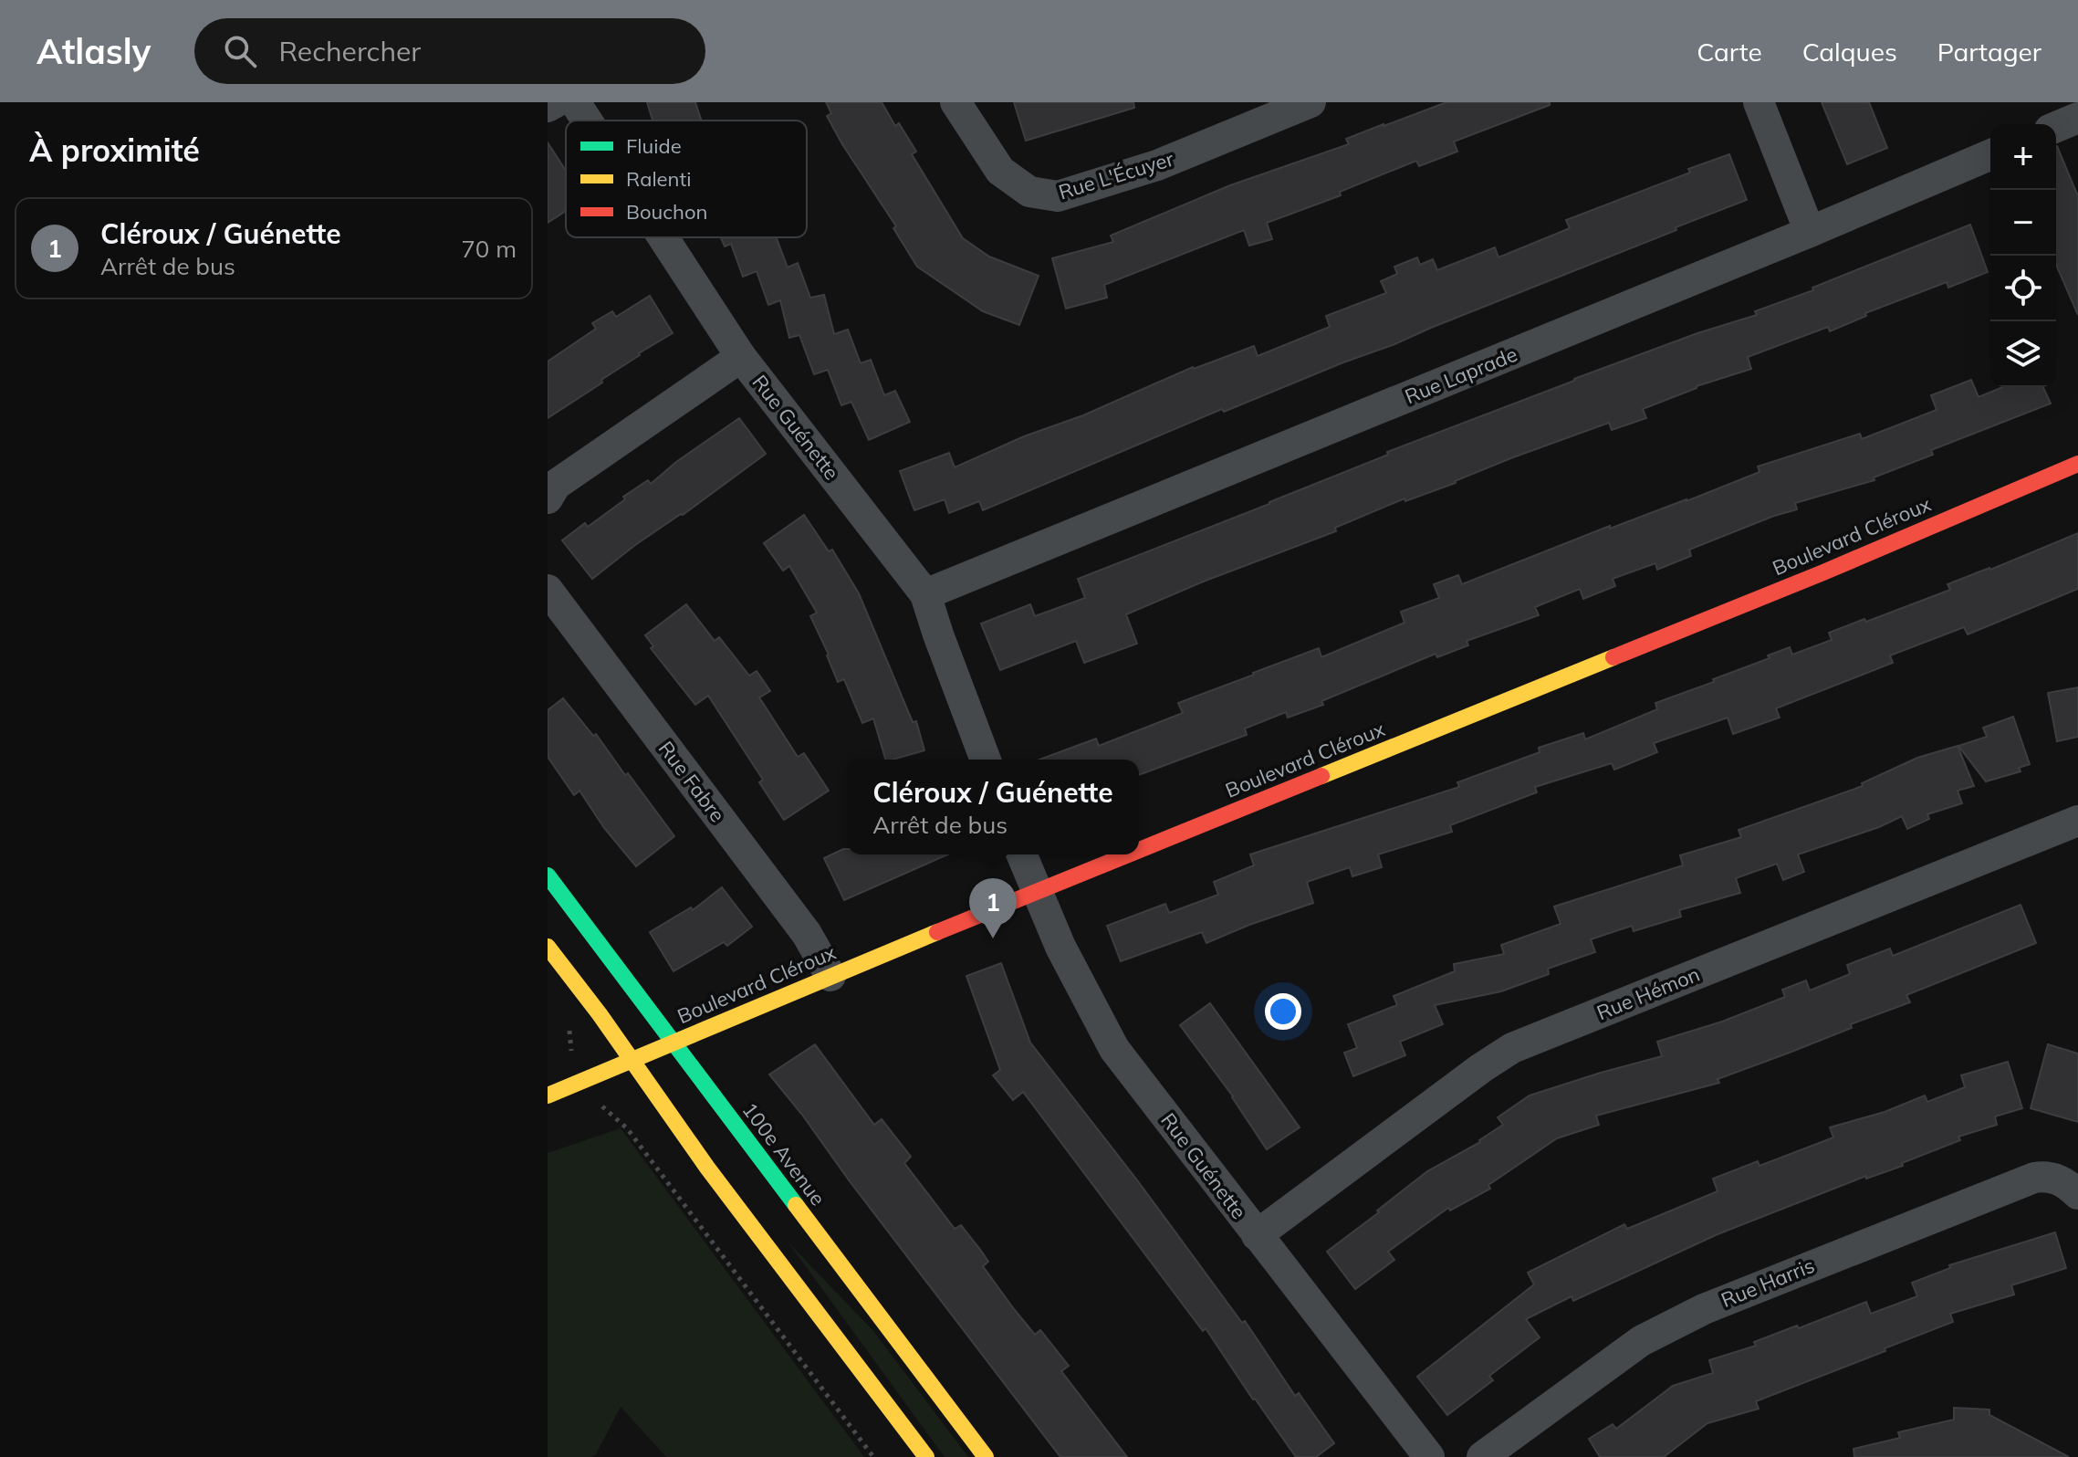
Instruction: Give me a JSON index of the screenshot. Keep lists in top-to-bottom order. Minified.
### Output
{"streets":{"street":["Rue L'Écuyer","Rue Laprade","Rue Guénette","Boulevard Cléroux","Rue Fabre","Rue Hémon","100e Avenue","Rue Harris"]},"crossings":[["Rue Laprade","Rue Guénette"],["Rue Guénette","Boulevard Cléroux"],["Rue Guénette","Rue Hémon"],["Boulevard Cléroux","Rue Fabre"],["Boulevard Cléroux","100e Avenue"]],"legend":["Fluide","Ralenti","Bouchon"],"page":{"header":"Atlasly","search":"Rechercher","nav":["Carte","Calques","Partager"],"heading":"À proximité","map_buttons":["+","−"],"list":[{"mark":"1","name":"Cléroux / Guénette","note":"Arrêt de bus","value":"70 m"}],"popup":["Cléroux / Guénette","Arrêt de bus"],"pins":"1"}}
